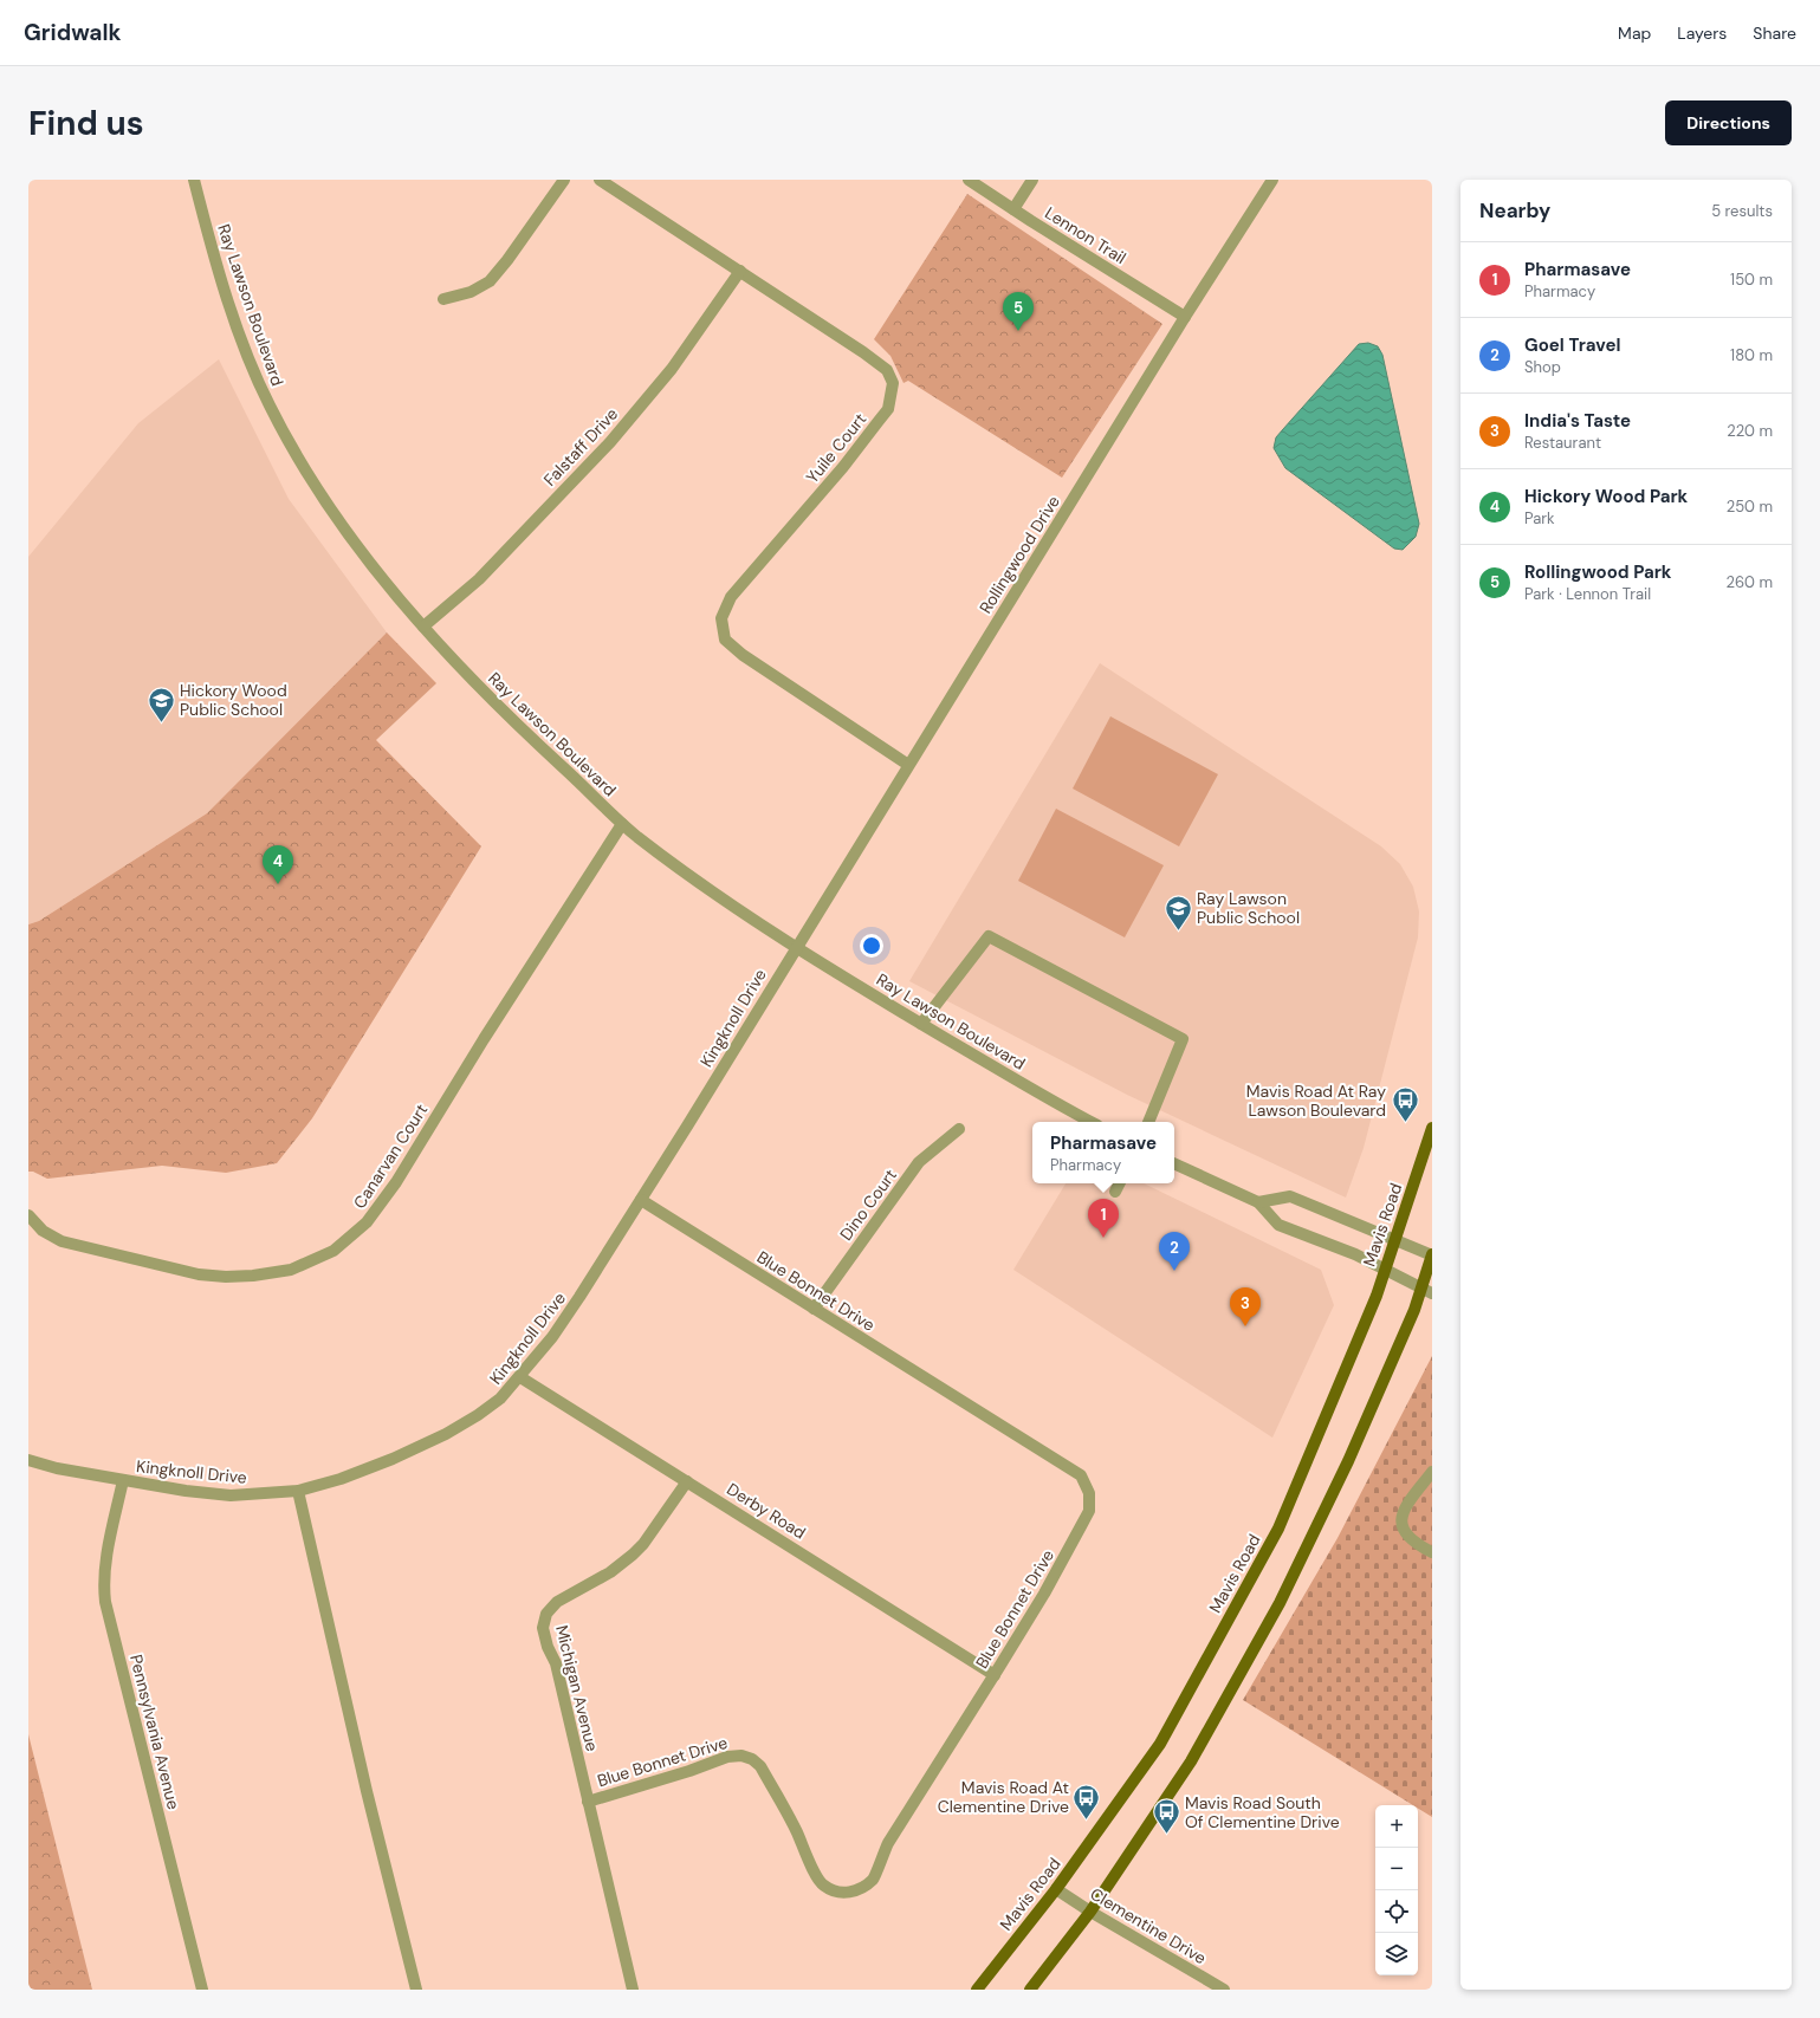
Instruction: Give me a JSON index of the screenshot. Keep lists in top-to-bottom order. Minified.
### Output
{"streets":{"main road":["Mavis Road"],"street":["Lennon Trail","Ray Lawson Boulevard","Falstaff Drive","Yuile Court","Rollingwood Drive","Kingknoll Drive","Canarvan Court","Dino Court","Blue Bonnet Drive","Derby Road","Michigan Avenue","Pennsylvania Avenue","Clementine Drive"]},"crossings":[["Lennon Trail","Rollingwood Drive"],["Ray Lawson Boulevard","Falstaff Drive"],["Ray Lawson Boulevard","Rollingwood Drive"],["Ray Lawson Boulevard","Kingknoll Drive"],["Ray Lawson Boulevard","Canarvan Court"],["Falstaff Drive","Yuile Court"],["Yuile Court","Rollingwood Drive"],["Rollingwood Drive","Kingknoll Drive"],["Kingknoll Drive","Blue Bonnet Drive"],["Kingknoll Drive","Derby Road"],["Kingknoll Drive","Pennsylvania Avenue"],["Dino Court","Blue Bonnet Drive"],["Mavis Road","Clementine Drive"],["Blue Bonnet Drive","Derby Road"],["Blue Bonnet Drive","Michigan Avenue"],["Derby Road","Michigan Avenue"]],"places":{"school or university":["Hickory Wood Public School","Ray Lawson Public School"],"bus stop":["Mavis Road At Ray Lawson Boulevard","Mavis Road At Clementine Drive","Mavis Road South Of Clementine Drive"]},"page":{"header":"Gridwalk","nav":["Map","Layers","Share"],"buttons":"Directions","title":"Find us","heading":["Nearby","5 results"],"list":[{"mark":"1","name":"Pharmasave","note":"Pharmacy","value":"150 m"},{"mark":"2","name":"Goel Travel","note":"Shop","value":"180 m"},{"mark":"3","name":"India's Taste","note":"Restaurant","value":"220 m"},{"mark":"4","name":"Hickory Wood Park","note":"Park","value":"250 m"},{"mark":"5","name":"Rollingwood Park","note":"Park · Lennon Trail","value":"260 m"}],"pins":["5","4","1","2","3"],"popup":["Pharmasave","Pharmacy"],"map_buttons":["+","−"]}}
